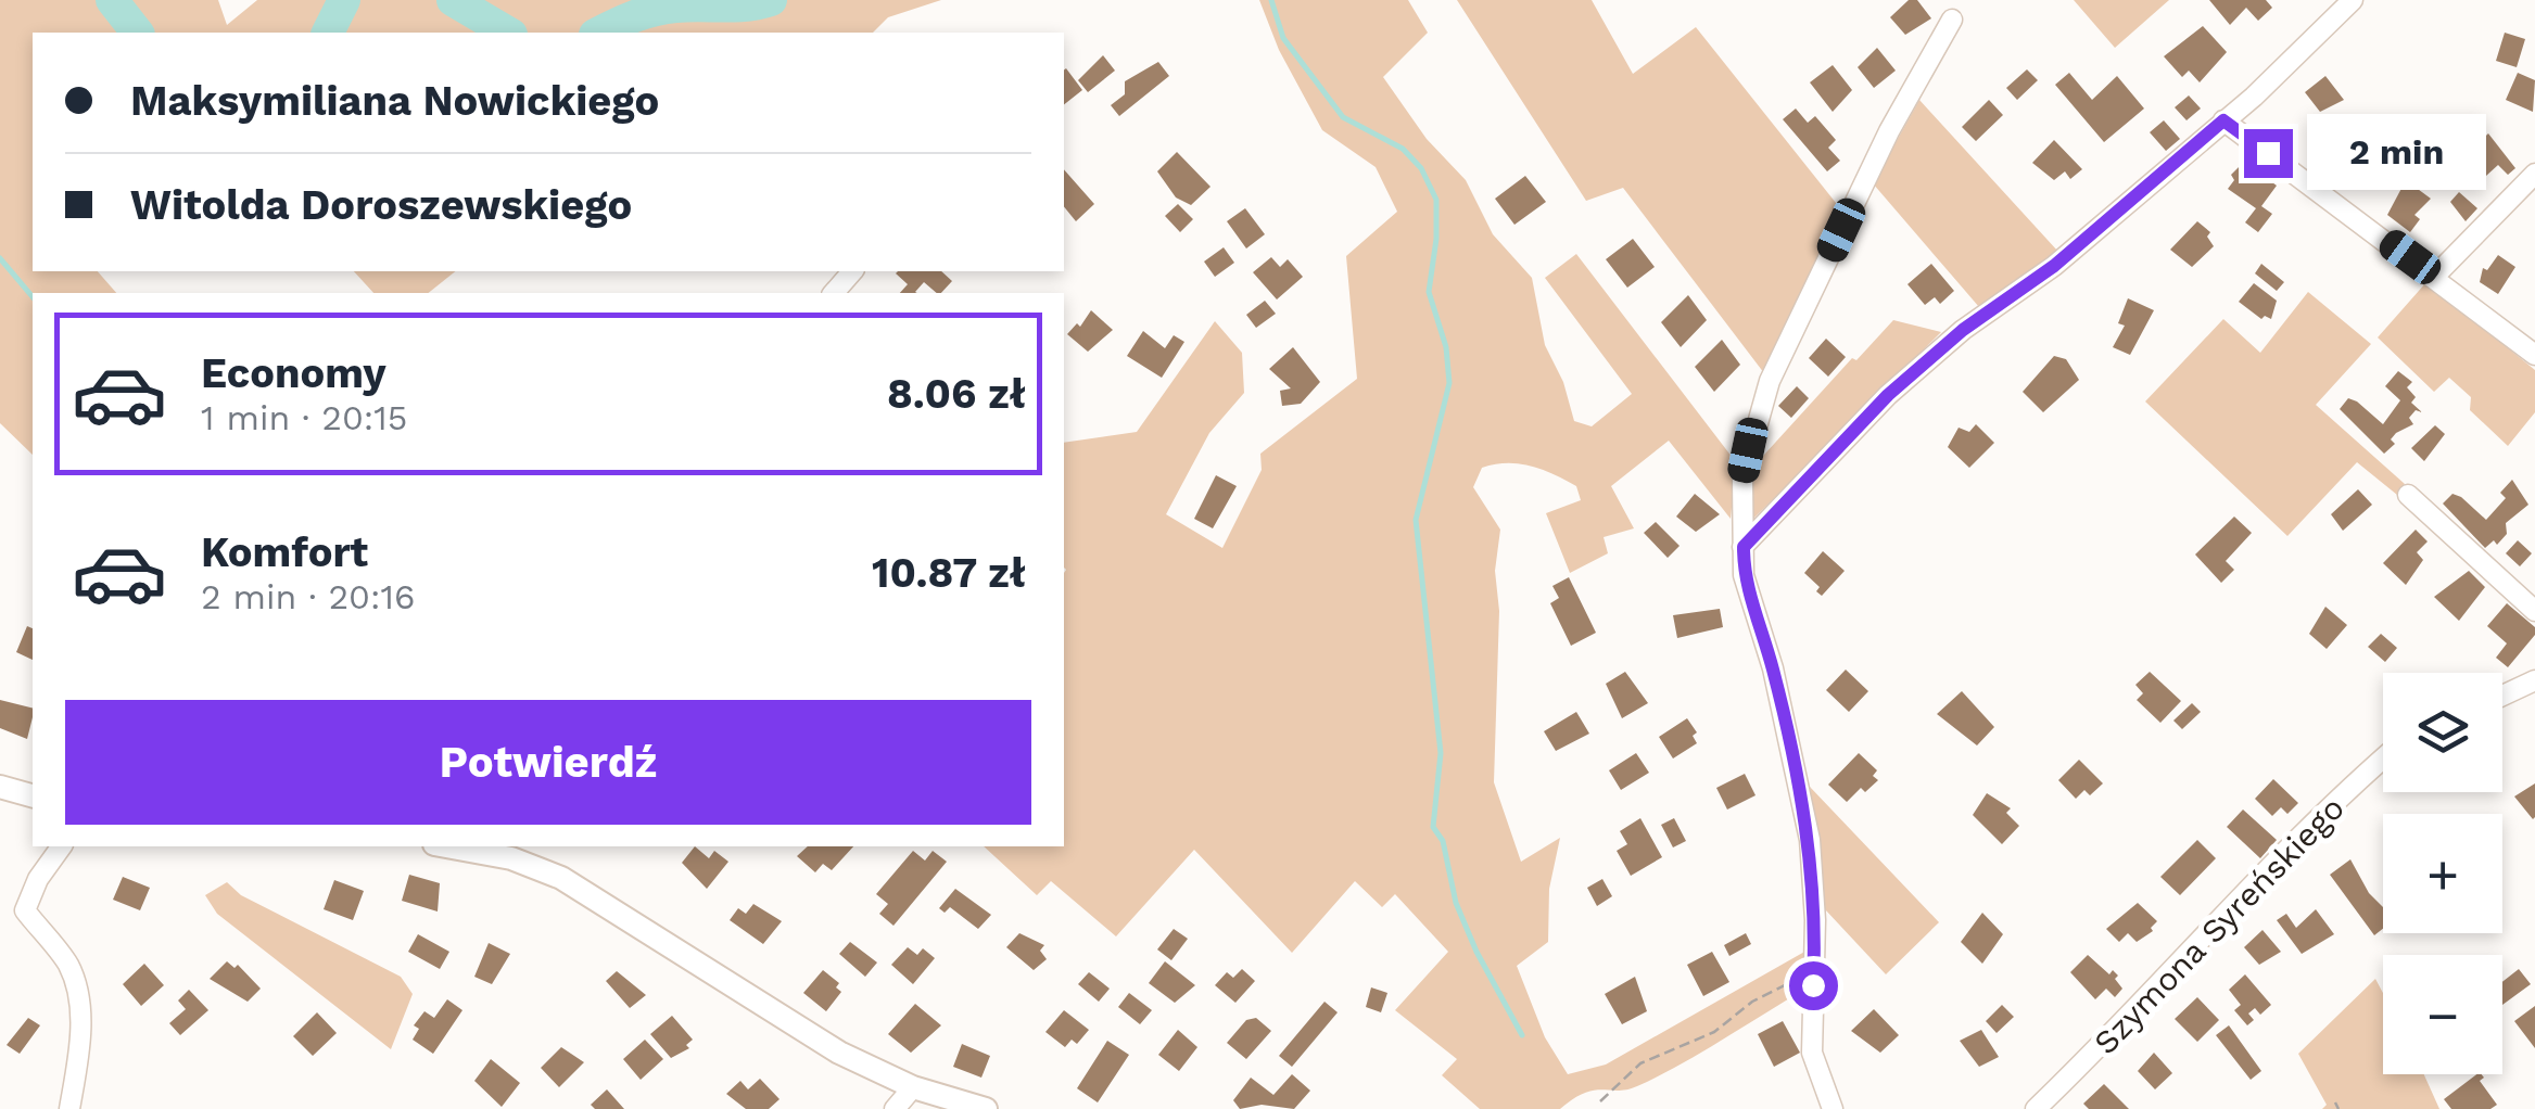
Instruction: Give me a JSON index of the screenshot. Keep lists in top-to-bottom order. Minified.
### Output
{"streets":{"street":["Szymona Syreńskiego"]},"page":{"banner":["Maksymiliana Nowickiego","Witolda Doroszewskiego"],"bubble":"2 min","list":[{"name":"Economy","note":"1 min · 20:15","value":"8.06 zł"},{"name":"Komfort","note":"2 min · 20:16","value":"10.87 zł"}],"map_buttons":["+","−"],"buttons":"Potwierdź"}}
